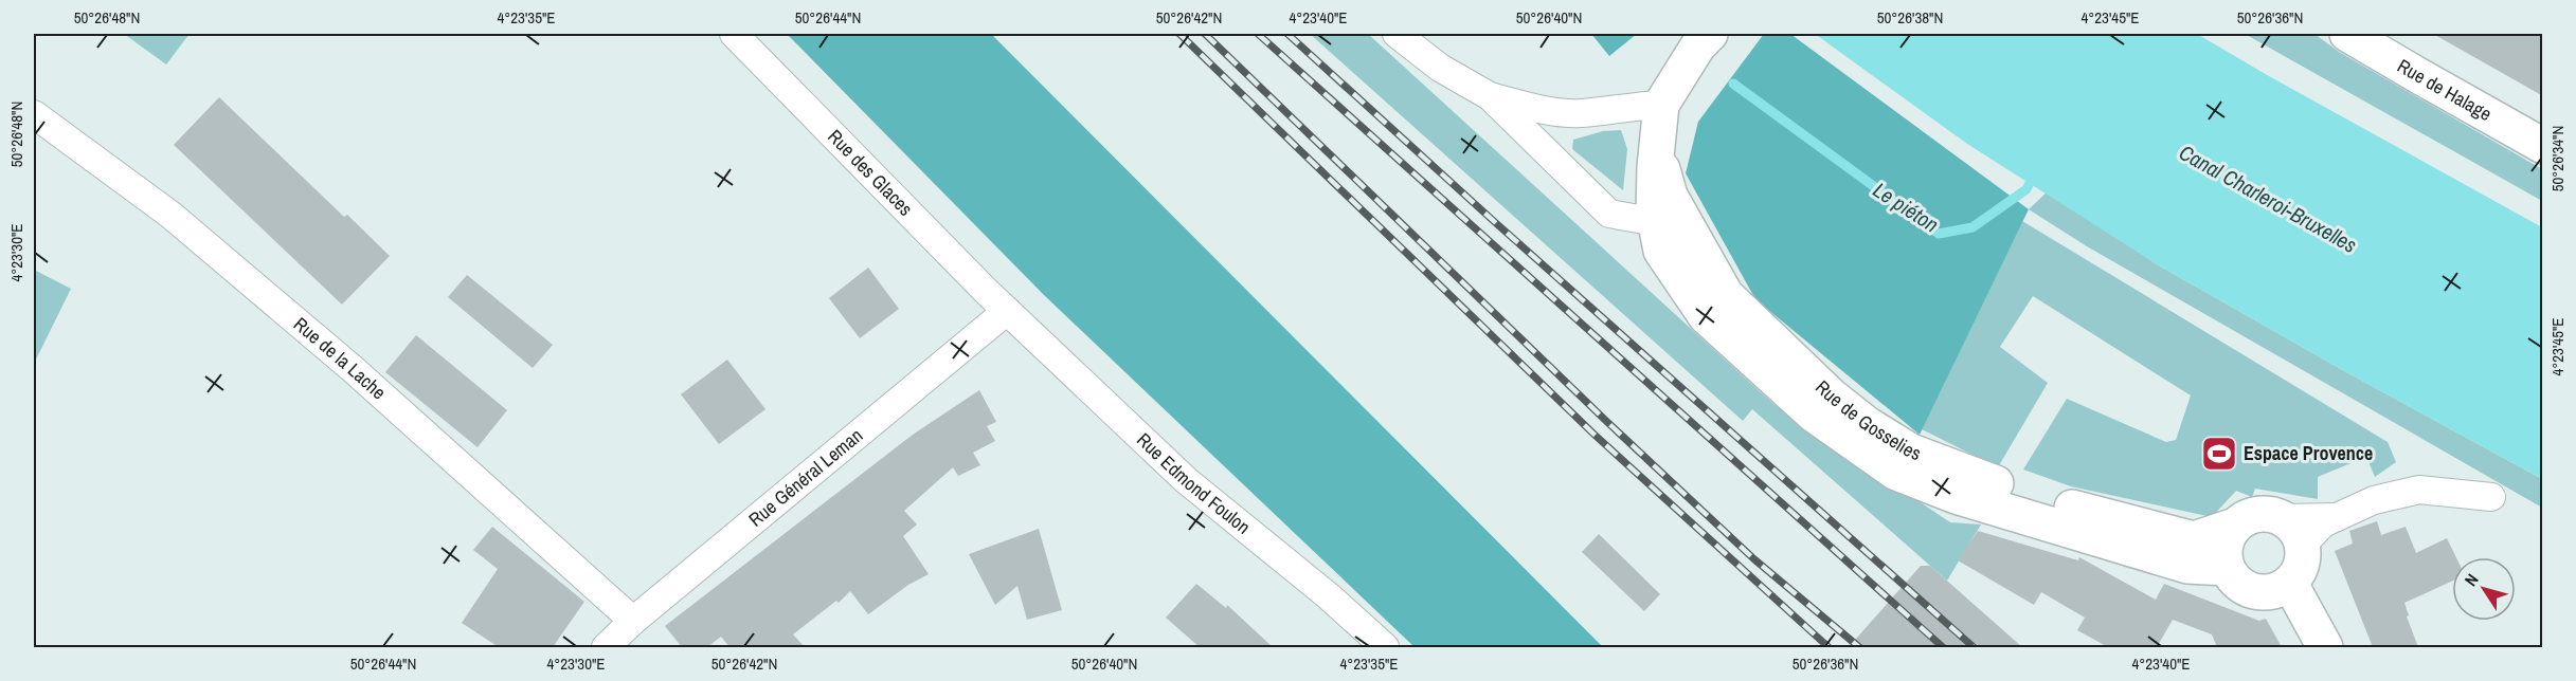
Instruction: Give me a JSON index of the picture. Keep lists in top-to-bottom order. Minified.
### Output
{"streets":{"street":["Rue de Halage","Rue des Glaces","Rue de la Lache","Rue de Gosselies","Rue Général Leman","Rue Edmond Foulon"]},"crossings":[["Rue des Glaces","Rue Général Leman"],["Rue des Glaces","Rue Edmond Foulon"],["Rue de la Lache","Rue Général Leman"],["Rue Général Leman","Rue Edmond Foulon"]],"water":["Canal Charleroi-Bruxelles","Le piéton"],"places":{"sports":["Espace Provence"]},"north":"top left","coordinates":["50°26'48\"N","4°23'35\"E","50°26'44\"N","50°26'42\"N","4°23'40\"E","50°26'40\"N","50°26'38\"N","4°23'45\"E","50°26'36\"N","50°26'34\"N","4°23'30\"E"]}
